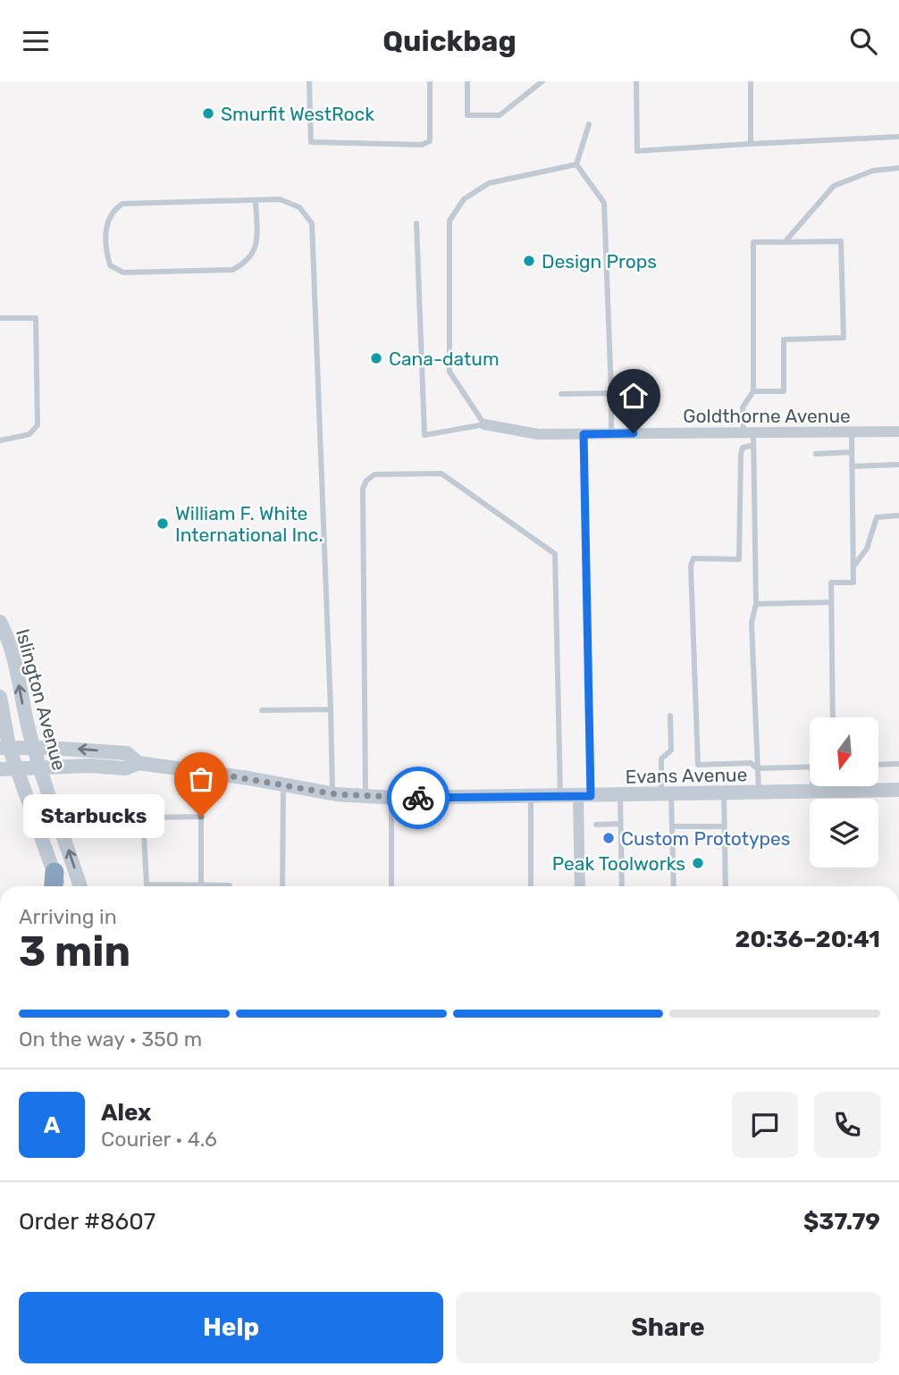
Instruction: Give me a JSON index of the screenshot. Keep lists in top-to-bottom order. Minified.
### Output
{"streets":{"main road":["Islington Avenue","Evans Avenue"],"street":["Goldthorne Avenue"]},"crossings":[["Islington Avenue","Evans Avenue"]],"places":["Smurfit WestRock","Design Props","Cana-datum","William F. White International Inc.","Starbucks","Custom Prototypes","Peak Toolworks"],"north":"bottom","page":{"header":"Quickbag","bubble":"Starbucks","heading":["3 min","Arriving in","20:36–20:41"],"panel":["Alex","Courier · 4.6","Order #8607","$37.79"],"bar":"On the way · 350 m","round":"A","buttons":["Help","Share"]}}
